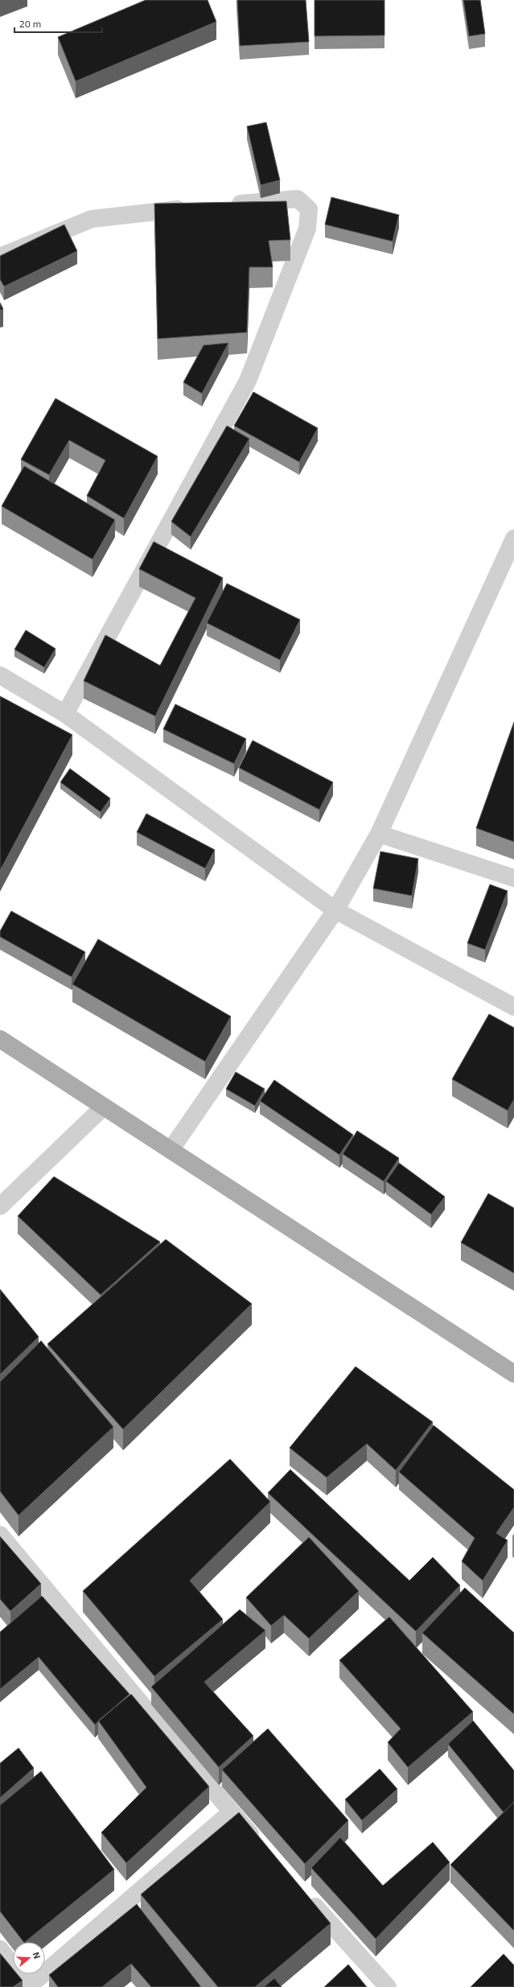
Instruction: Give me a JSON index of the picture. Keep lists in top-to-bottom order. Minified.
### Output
{"scale_bar":"20 m","north":"right"}
